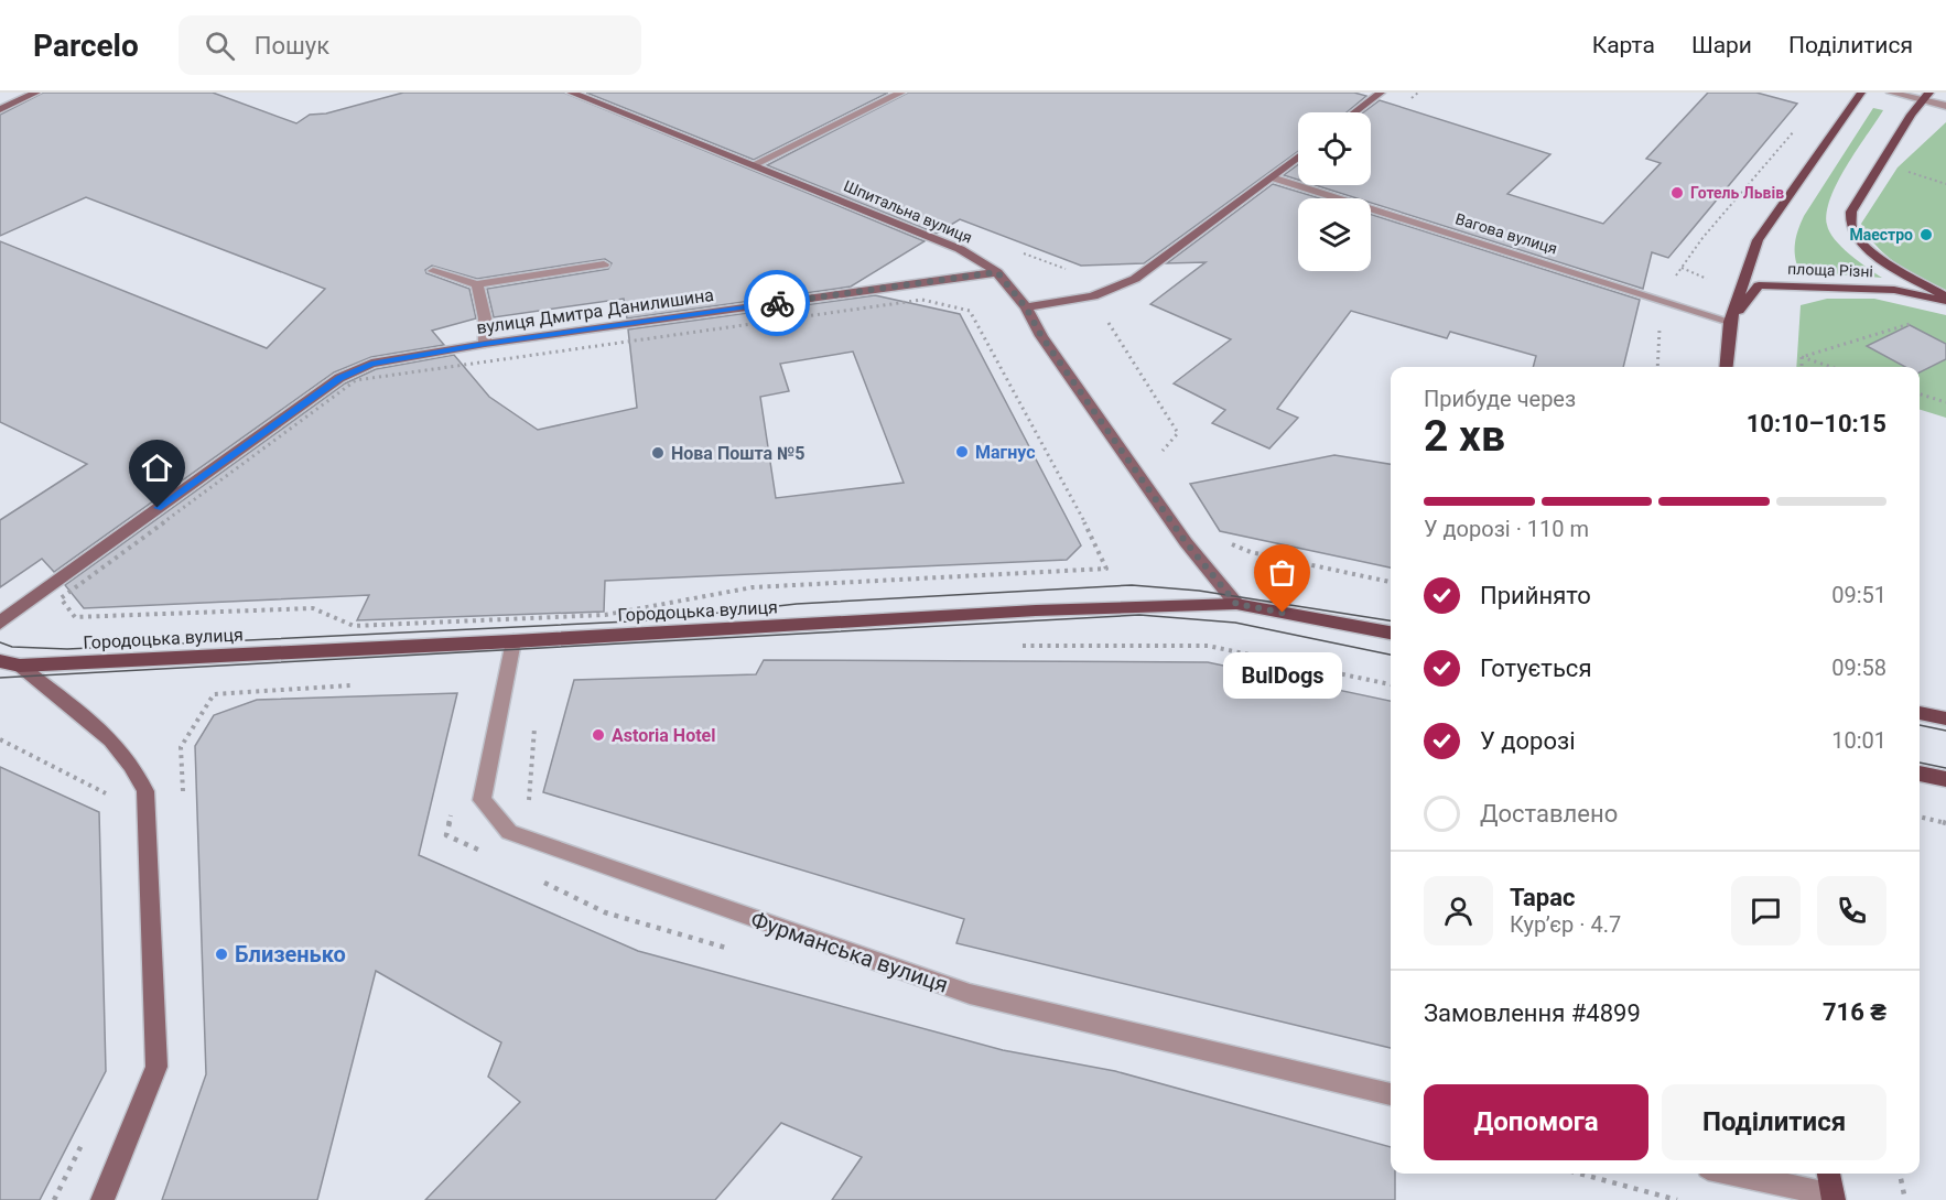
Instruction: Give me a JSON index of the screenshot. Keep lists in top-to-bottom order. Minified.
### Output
{"streets":{"main road":["площа Різні","Городоцька вулиця"],"street":["Шпитальна вулиця","Вагова вулиця","вулиця Дмитра Данилишина","Фурманська вулиця"]},"crossings":[["Шпитальна вулиця","вулиця Дмитра Данилишина"],["Шпитальна вулиця","Городоцька вулиця"],["Вагова вулиця","площа Різні"],["Городоцька вулиця","Фурманська вулиця"]],"places":["Готель Львів","Маестро","Магнус","Нова Пошта №5","BulDogs","Astoria Hotel","Близенько"],"page":{"header":"Parcelo","search":"Пошук","nav":["Карта","Шари","Поділитися"],"heading":["2 хв","Прибуде через","10:10–10:15"],"panel":["Тарас","Кур’єр · 4.7","Замовлення #4899","716 ₴"],"bar":"У дорозі · 110 m","list":[["Прийнято","09:51"],["Готується","09:58"],["У дорозі","10:01"],"Доставлено"],"bubble":"BulDogs","buttons":["Допомога","Поділитися"]}}
